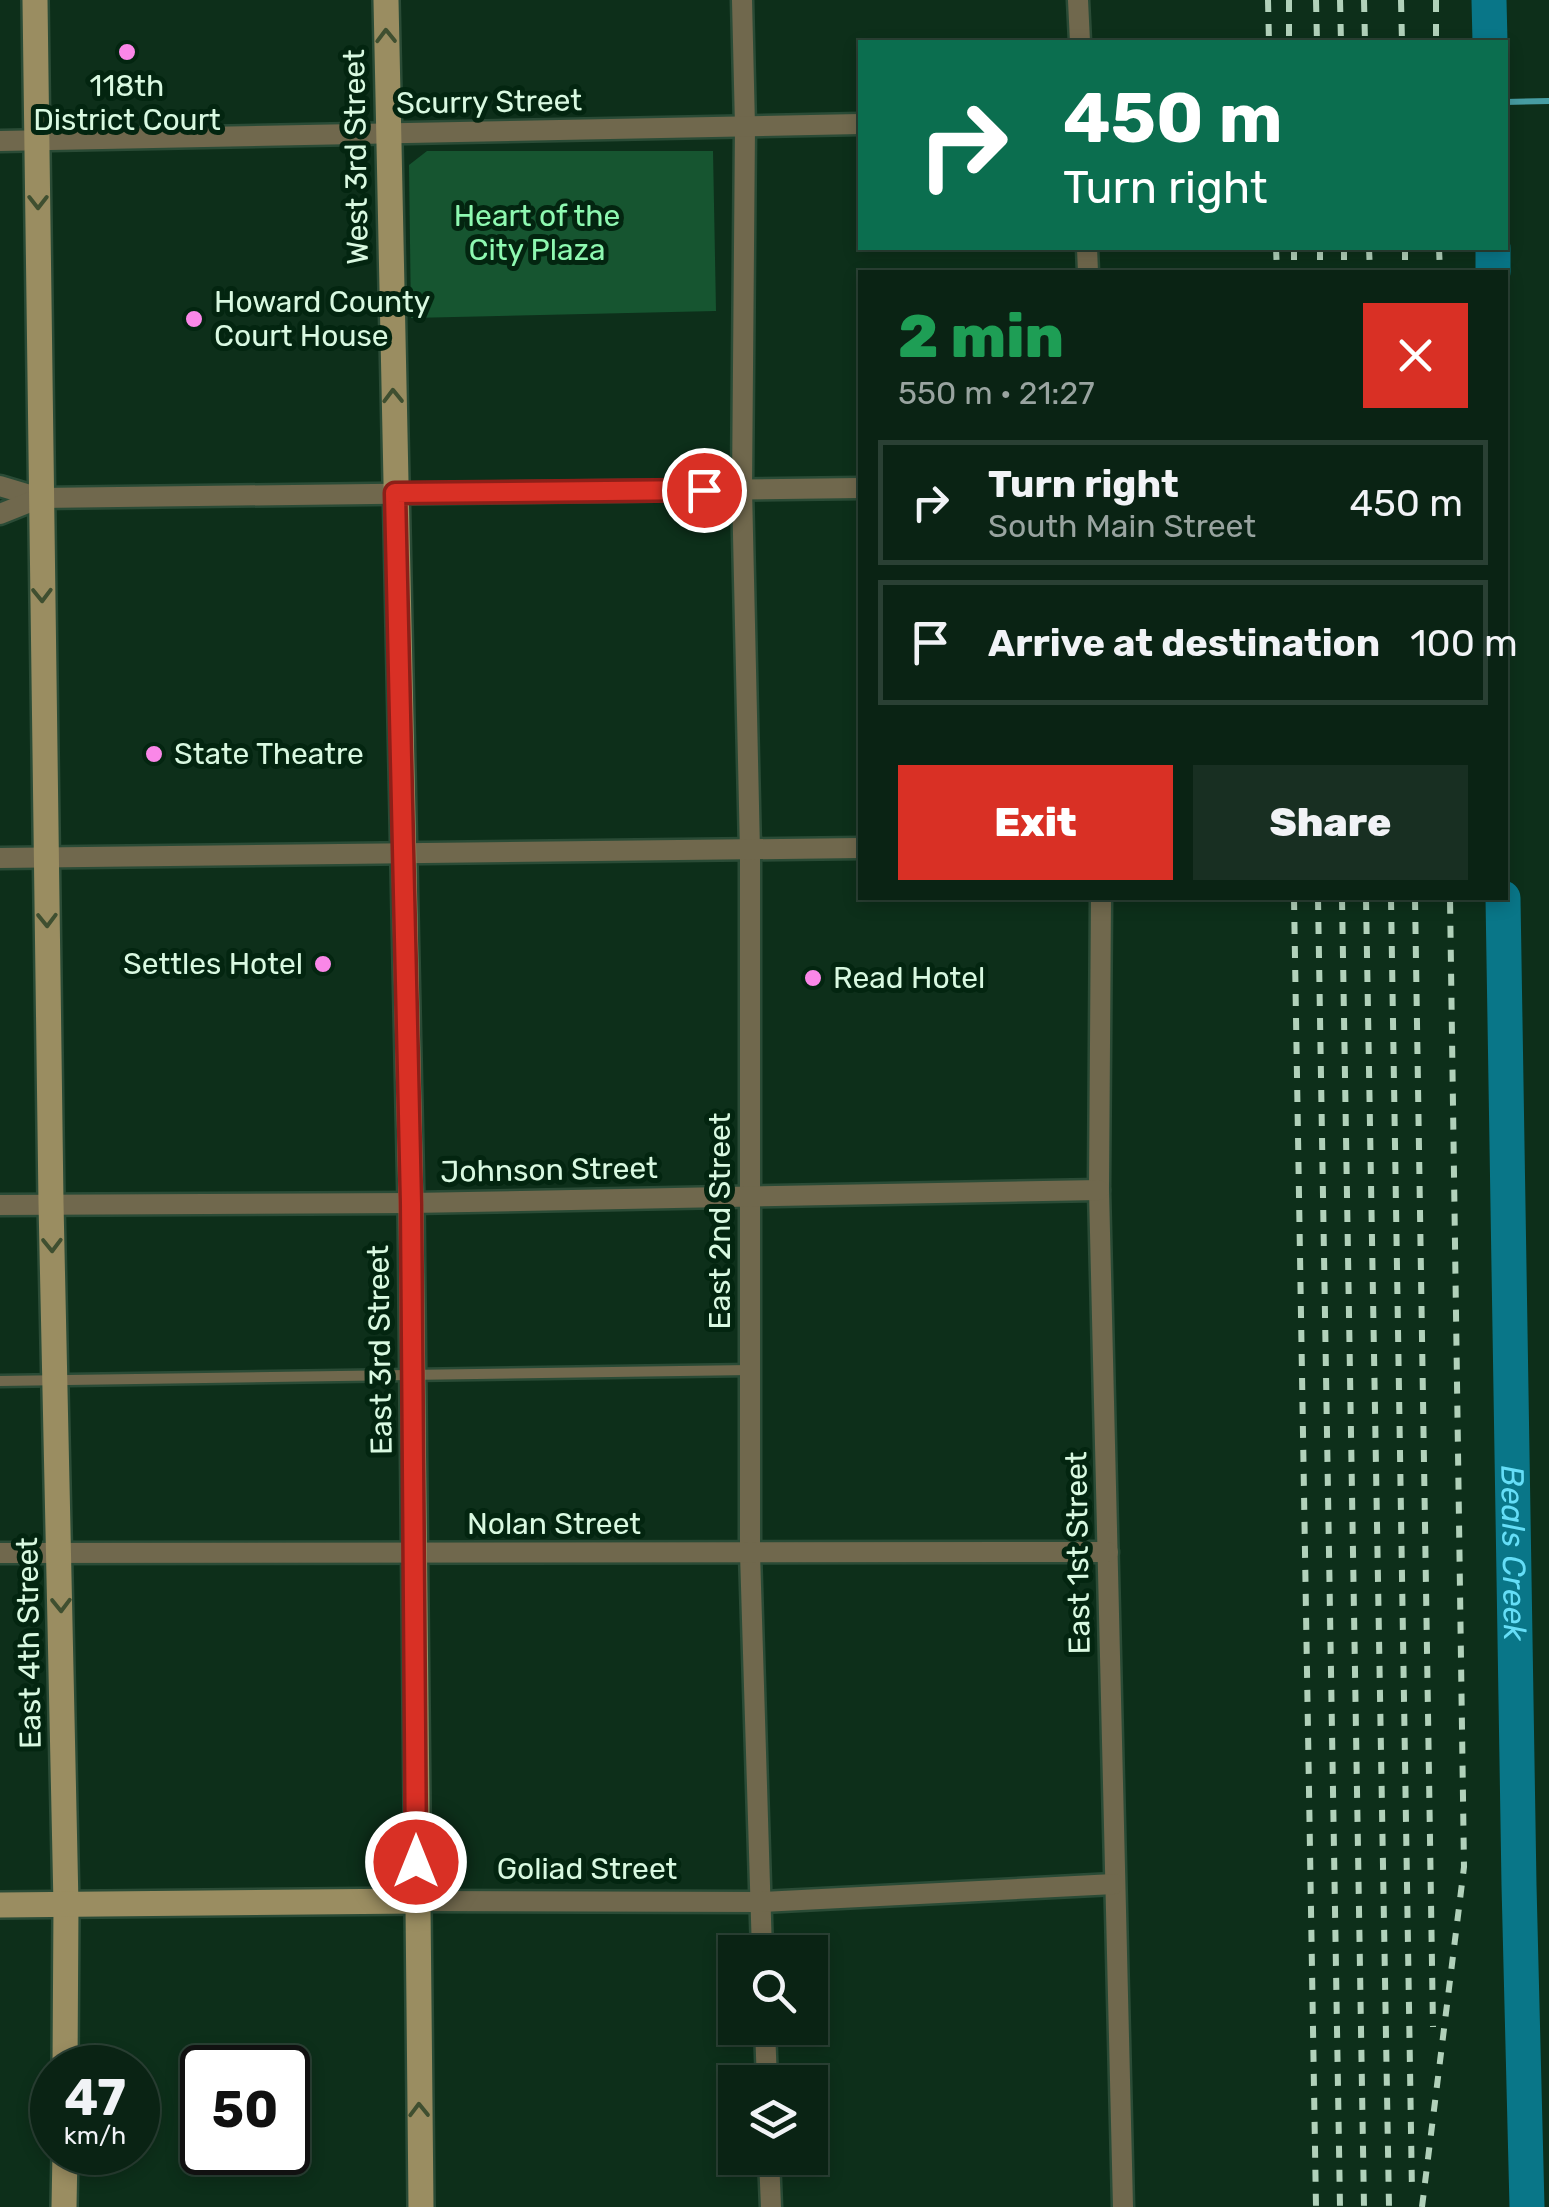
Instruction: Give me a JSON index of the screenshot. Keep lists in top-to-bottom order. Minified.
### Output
{"streets":{"main road":["West 3rd Street","East 3rd Street","East 4th Street","Goliad Street"],"street":["Scurry Street","Johnson Street","East 2nd Street","Nolan Street","East 1st Street"]},"crossings":[["Scurry Street","West 3rd Street"],["Scurry Street","East 2nd Street"],["Scurry Street","East 4th Street"],["West 3rd Street","East 3rd Street"],["Johnson Street","East 2nd Street"],["Johnson Street","East 3rd Street"],["Johnson Street","East 1st Street"],["Johnson Street","East 4th Street"],["East 2nd Street","Nolan Street"],["East 2nd Street","Goliad Street"],["East 3rd Street","Nolan Street"],["East 3rd Street","Goliad Street"],["Nolan Street","East 1st Street"],["Nolan Street","East 4th Street"],["East 1st Street","Goliad Street"],["East 4th Street","Goliad Street"]],"one_way":["West 3rd Street","East 4th Street"],"water":["Beals Creek"],"parks":["Heart of the City Plaza"],"places":["118th District Court","Howard County Court House","State Theatre","Settles Hotel","Read Hotel"],"page":{"turn":["450 m","Turn right"],"heading":["2 min","550 m · 21:27"],"list":[{"name":"Turn right","note":"South Main Street","value":"450 m"},{"name":"Arrive at destination","value":"100 m"}],"buttons":["Exit","Share"],"speed":"47 km/h","limit":"50"}}
